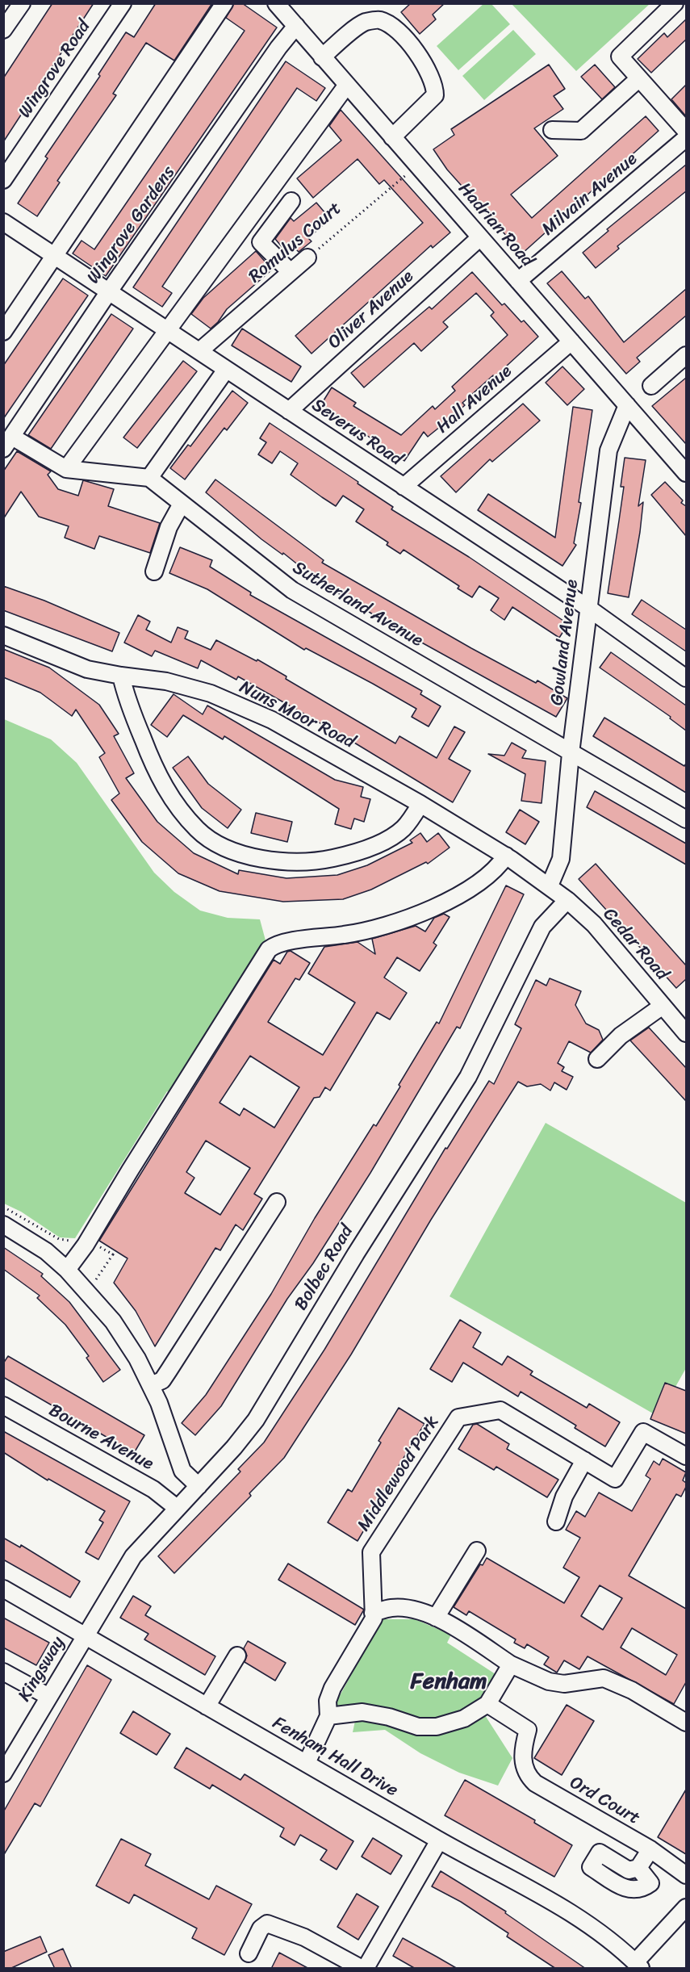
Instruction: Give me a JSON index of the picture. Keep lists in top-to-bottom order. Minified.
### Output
{"streets":{"street":["Wingrove Road","Milvain Avenue","Wingrove Gardens","Hadrian Road","Romulus Court","Oliver Avenue","Hall Avenue","Severus Road","Sutherland Avenue","Gowland Avenue","Nuns Moor Road","Cedar Road","Bolbec Road","Bourne Avenue","Middlewood Park","Kingsway","Fenham Hall Drive","Ord Court"]},"crossings":[["Milvain Avenue","Hadrian Road"],["Wingrove Gardens","Hadrian Road"],["Wingrove Gardens","Severus Road"],["Hadrian Road","Romulus Court"],["Hadrian Road","Oliver Avenue"],["Hadrian Road","Hall Avenue"],["Hadrian Road","Gowland Avenue"],["Romulus Court","Severus Road"],["Oliver Avenue","Severus Road"],["Hall Avenue","Severus Road"],["Severus Road","Gowland Avenue"],["Sutherland Avenue","Gowland Avenue"],["Gowland Avenue","Nuns Moor Road"],["Gowland Avenue","Cedar Road"],["Nuns Moor Road","Cedar Road"],["Cedar Road","Bolbec Road"],["Bolbec Road","Bourne Avenue"],["Bolbec Road","Kingsway"],["Bolbec Road","Fenham Hall Drive"],["Middlewood Park","Fenham Hall Drive"],["Kingsway","Fenham Hall Drive"]],"districts":["Fenham"]}
